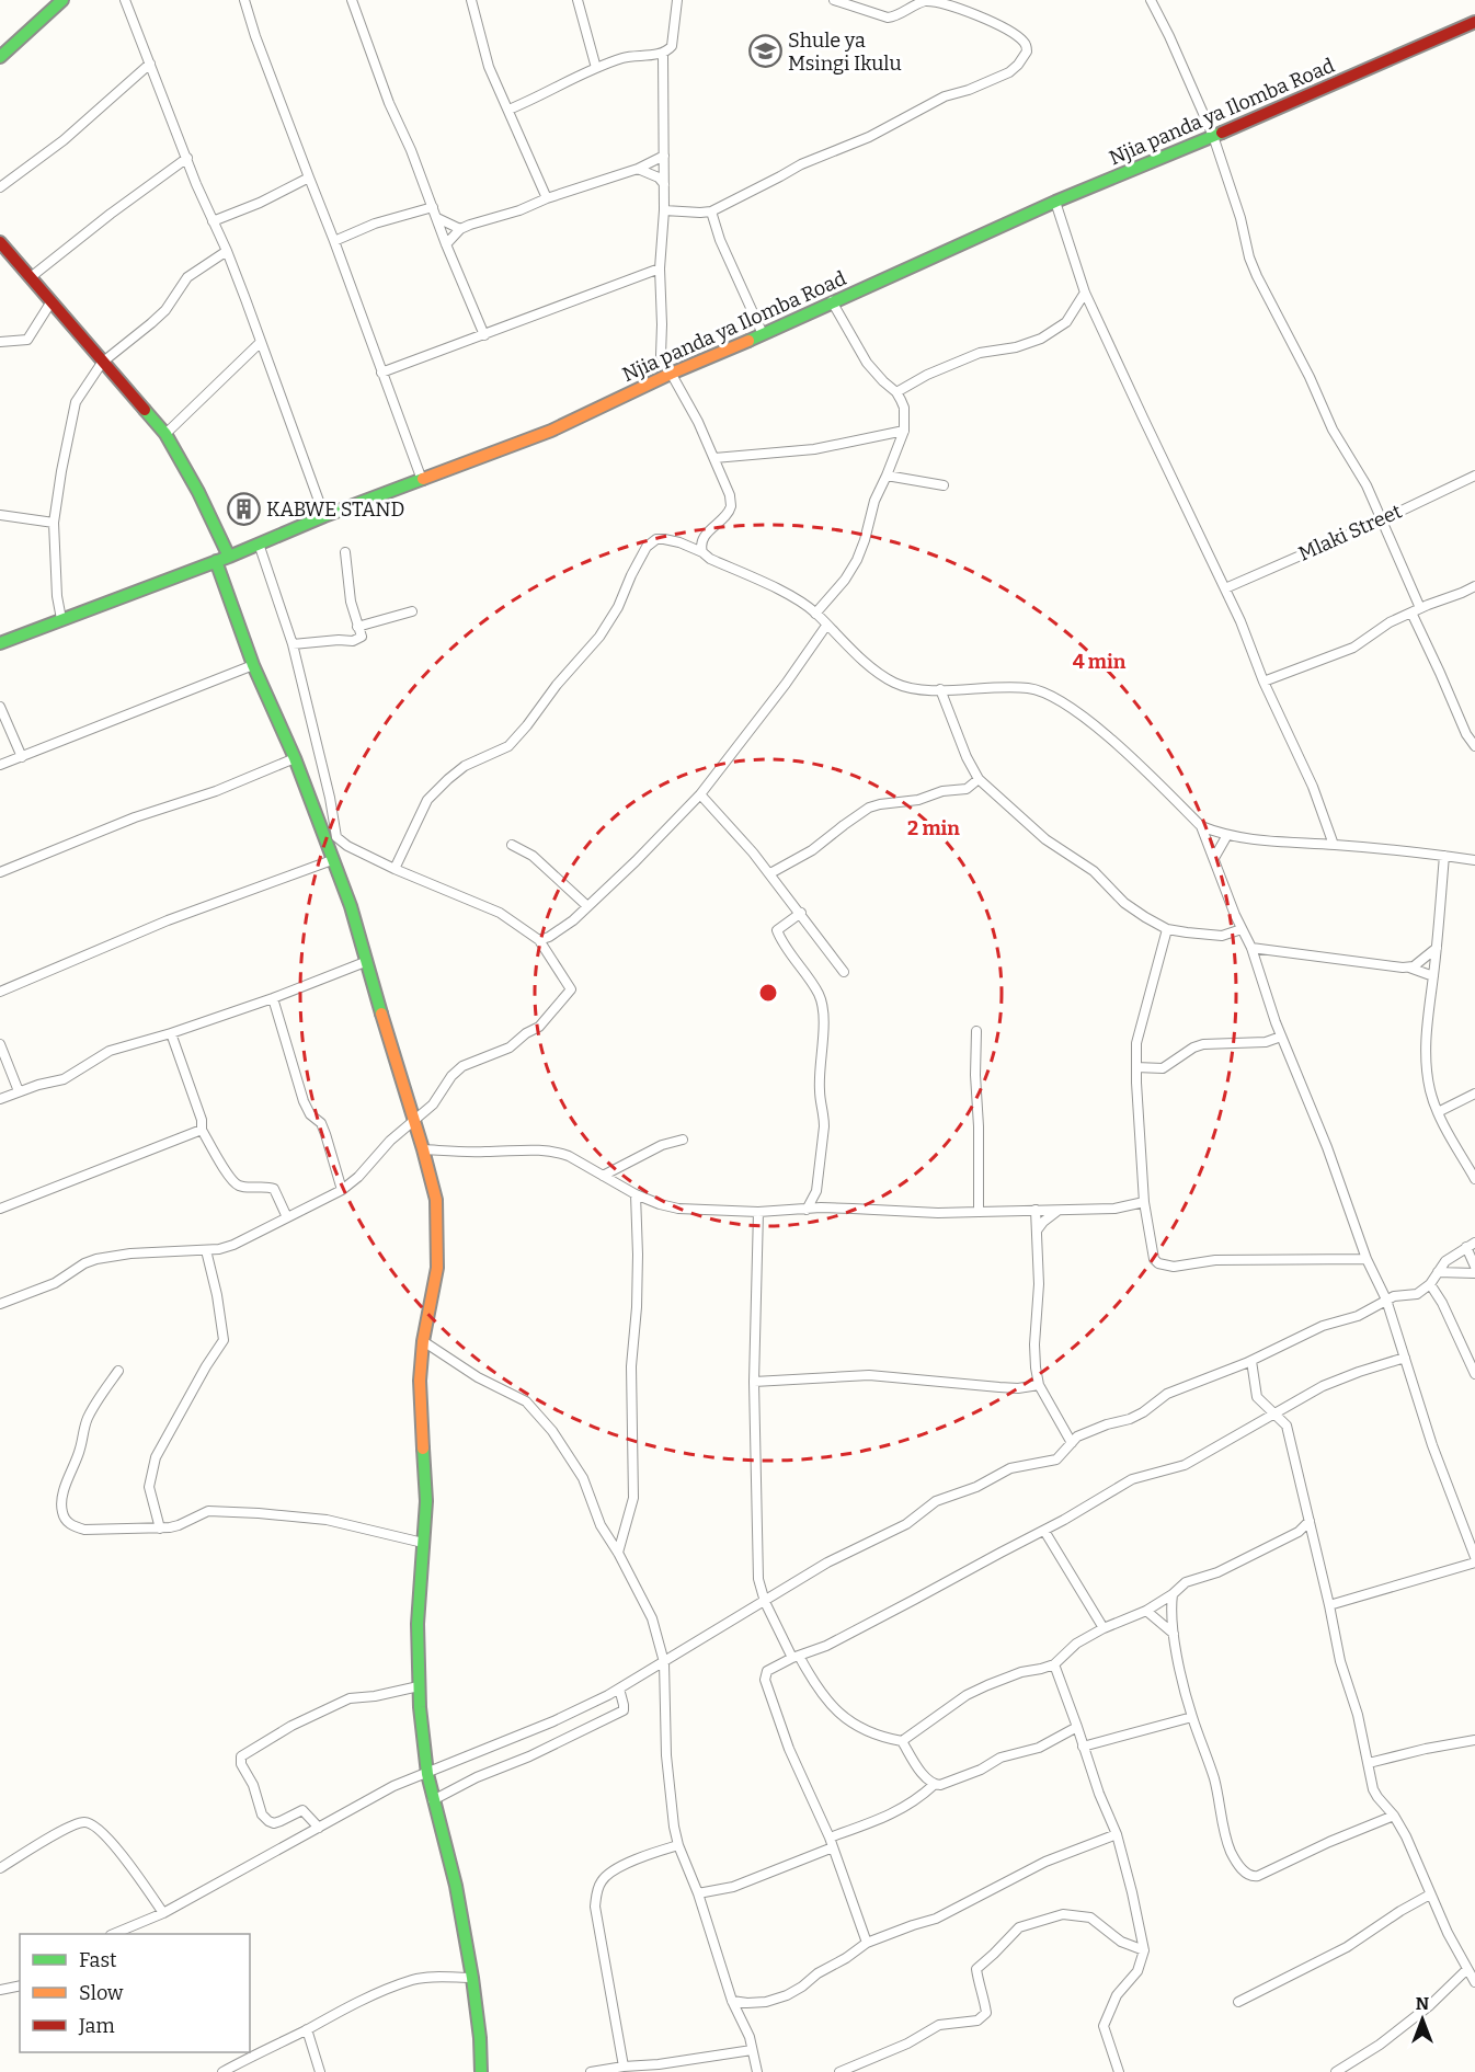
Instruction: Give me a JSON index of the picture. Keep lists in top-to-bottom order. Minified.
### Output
{"streets":{"street":["Njia panda ya Ilomba Road","Mlaki Street"]},"places":{"school or university":["Shule ya Msingi Ikulu"],"building":["KABWE STAND"]},"legend":["Fast","Slow","Jam"],"north":"top","rings":["4 min","2 min"]}
